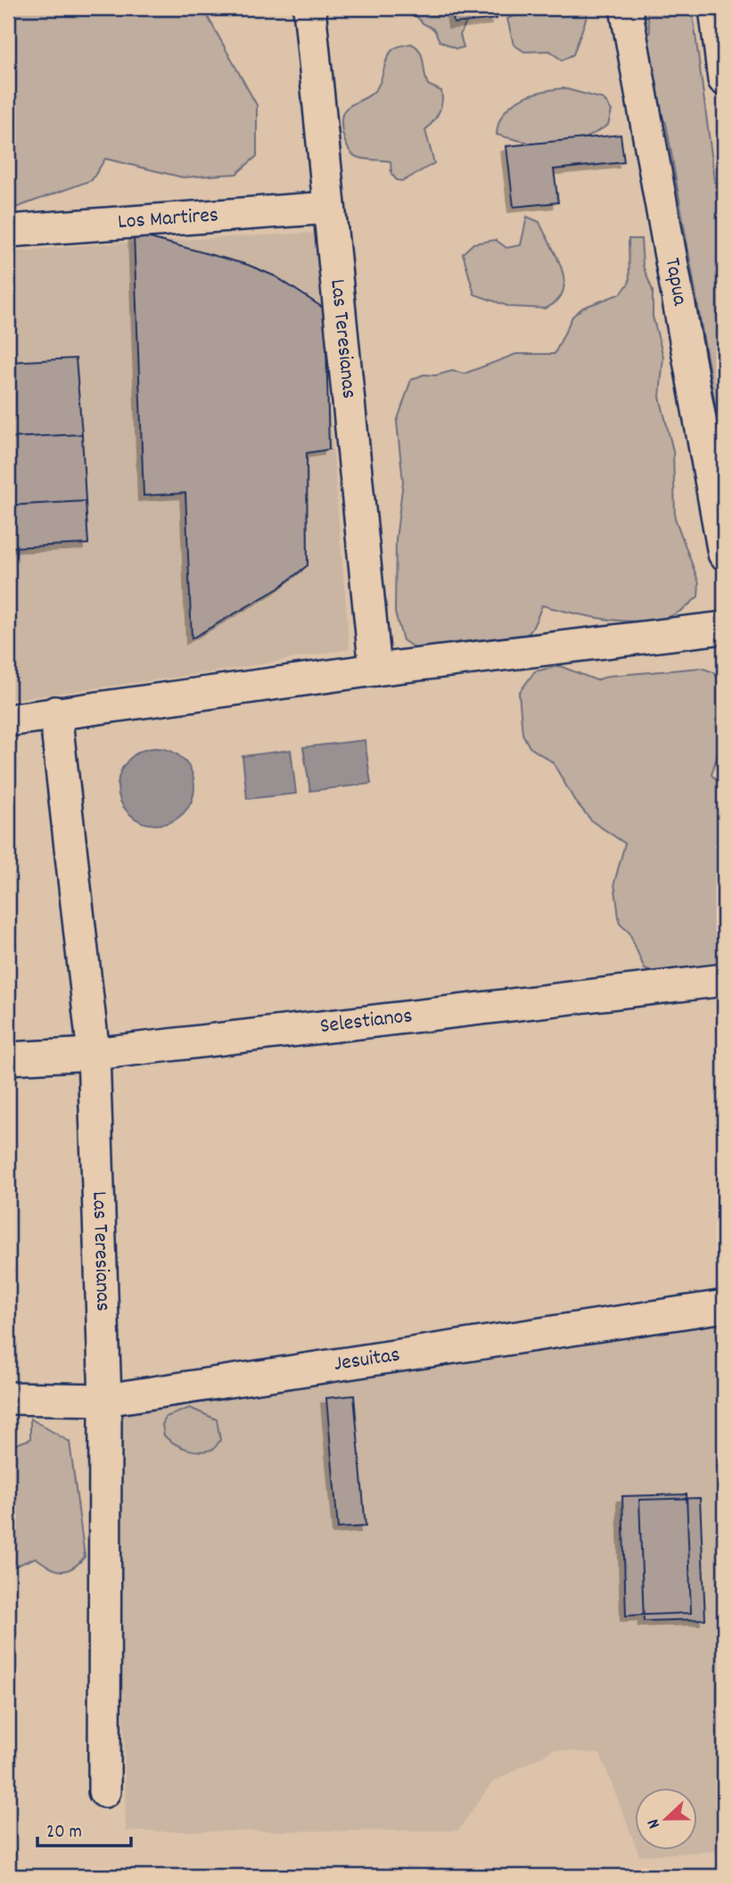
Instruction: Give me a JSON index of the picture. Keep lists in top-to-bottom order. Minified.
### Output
{"streets":{"street":["Los Martires","Tapua","Las Teresianas","Selestianos","Jesuitas"]},"crossings":[["Los Martires","Las Teresianas"],["Las Teresianas","Selestianos"],["Las Teresianas","Jesuitas"]],"scale_bar":"20 m","north":"left"}
